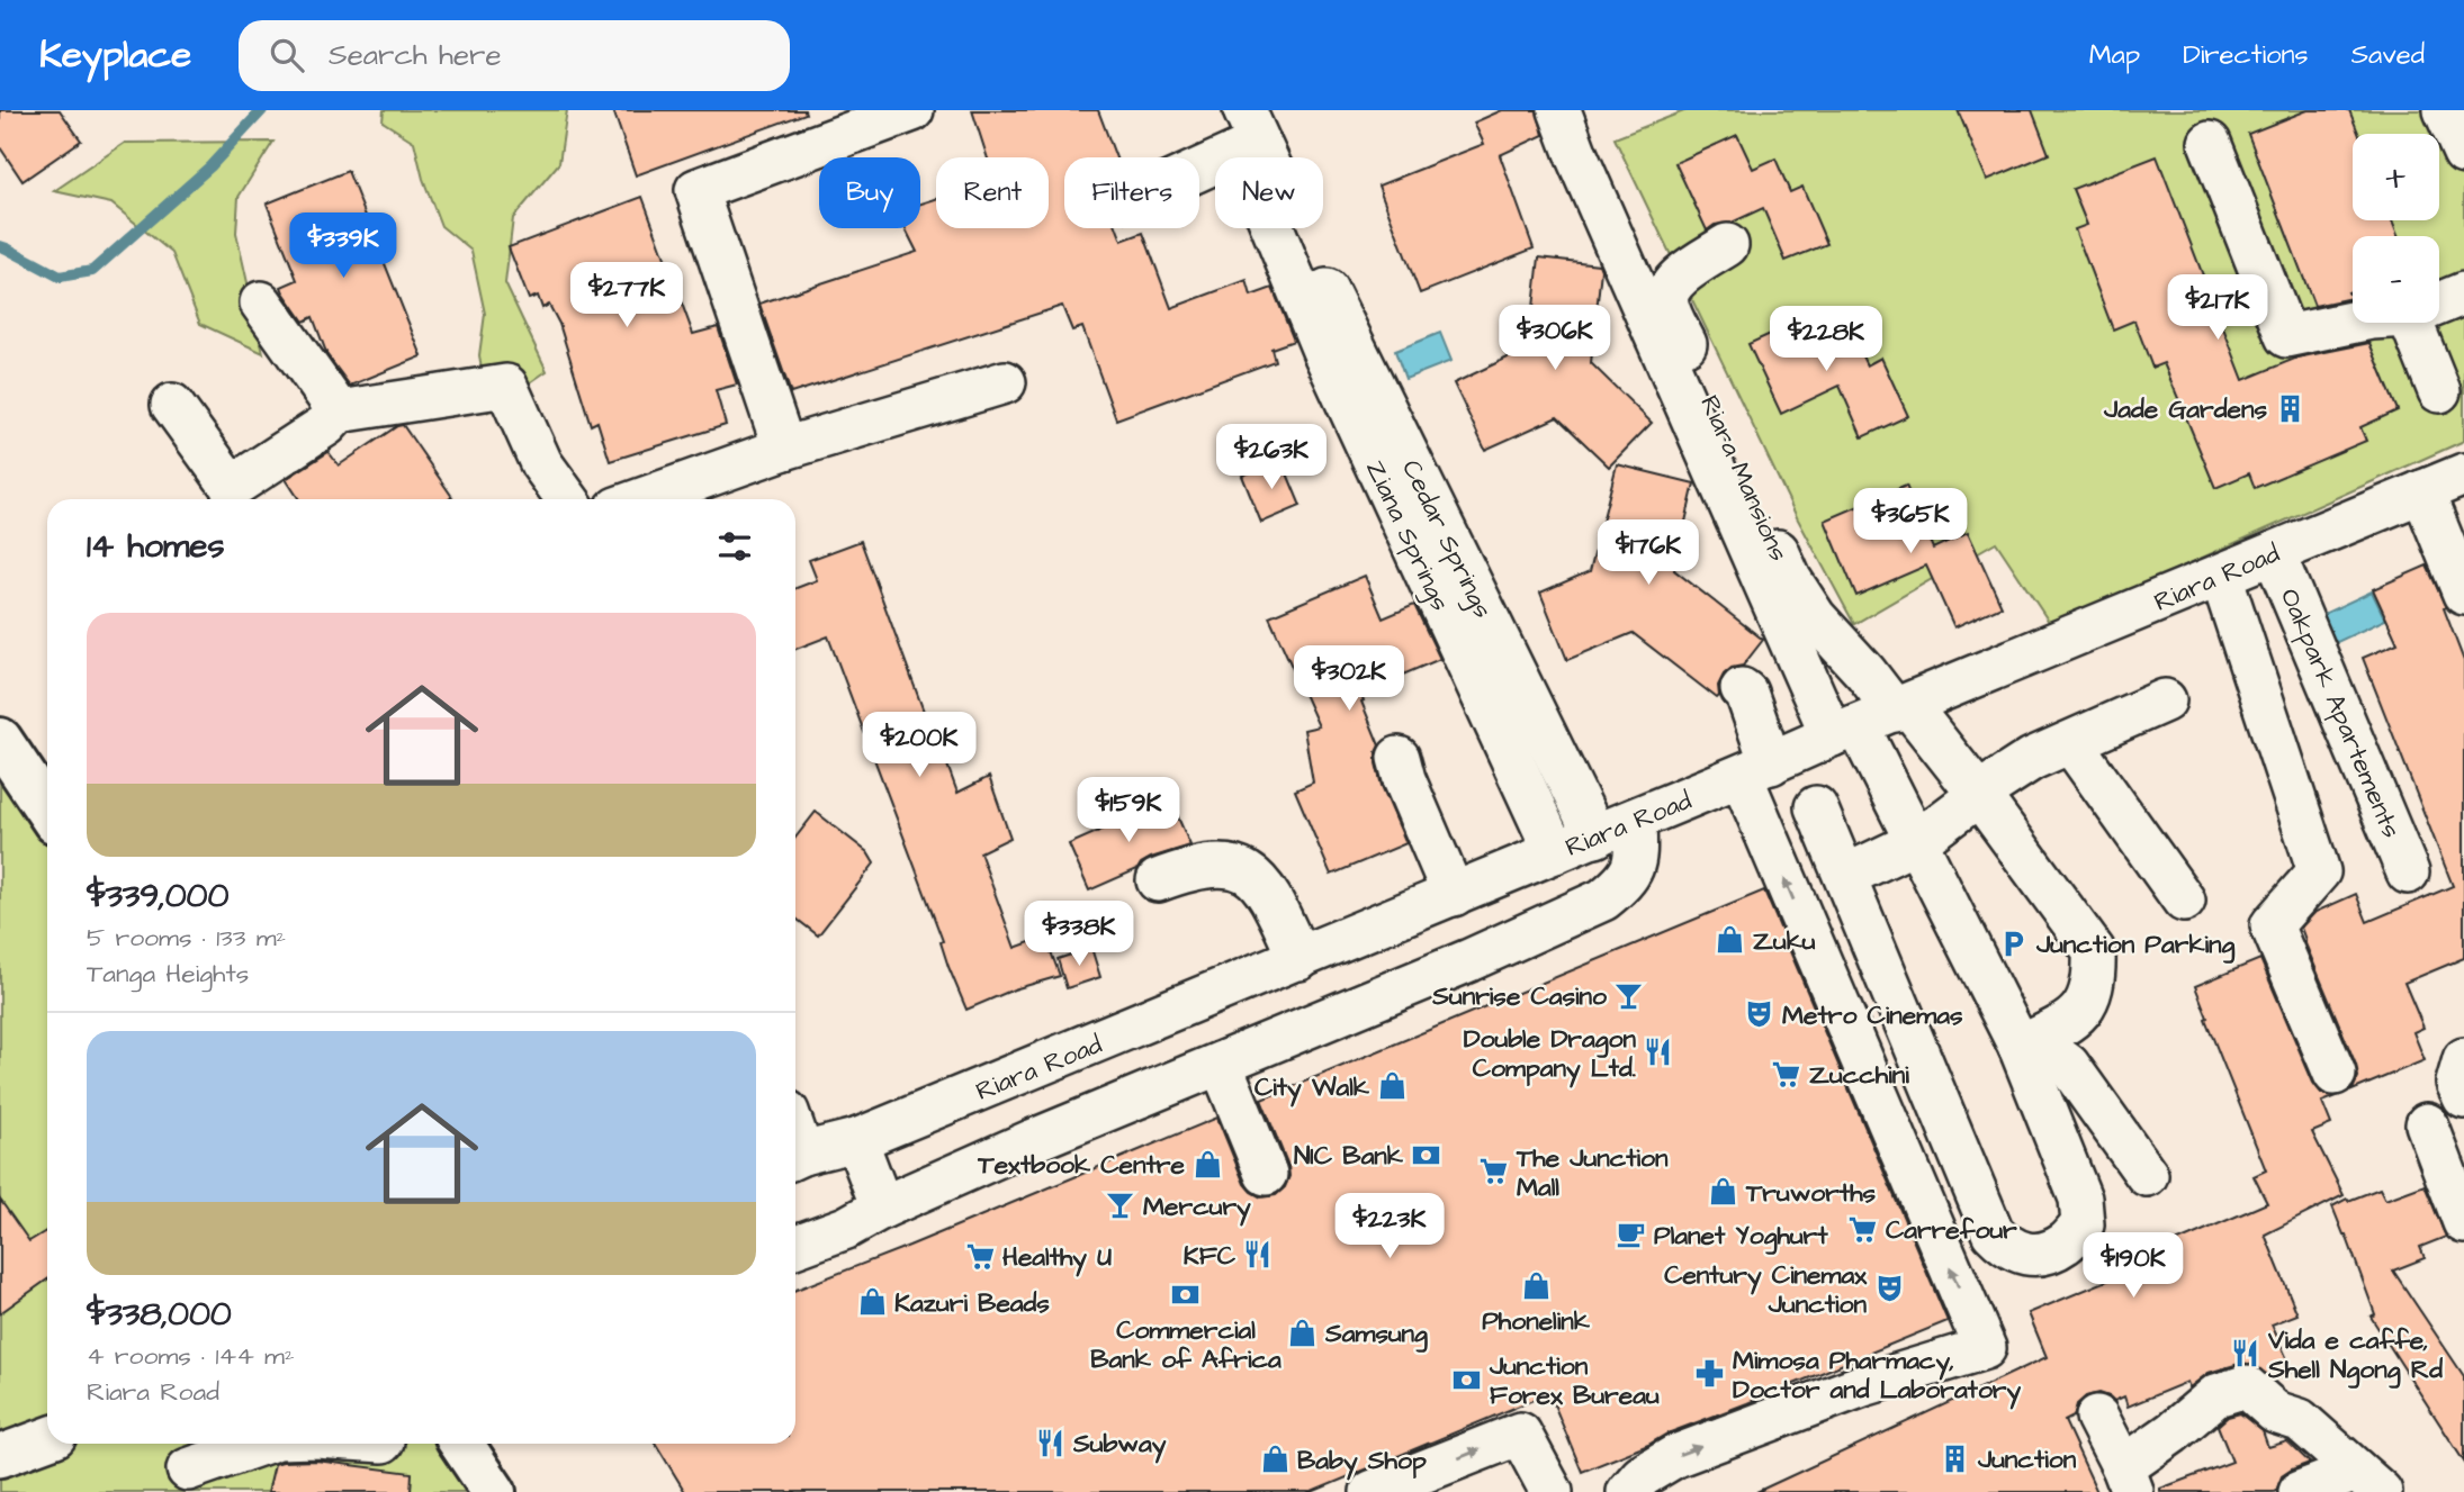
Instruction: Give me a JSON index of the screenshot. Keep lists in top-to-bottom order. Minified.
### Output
{"streets":{"street":["Riara Mansions","Ziana Springs","Cedar Springs","Riara Road","Oakpark Apartements"]},"crossings":[["Riara Mansions","Riara Road"],["Ziana Springs","Cedar Springs"],["Ziana Springs","Riara Road"],["Cedar Springs","Riara Road"],["Riara Road","Oakpark Apartements"]],"places":{"building":["Jade Gardens","Junction"],"shop":["Zuku","City Walk","Textbook Centre","Truworths","Phonelink","Kazuri Beads","Samsung","Baby Shop"],"parking":["Junction Parking"],"bar":["Sunrise Casino","Mercury"],"theatre":["Metro Cinemas","Century Cinemax Junction"],"restaurant":["Double Dragon Company Ltd.","KFC","Vida e caffe, Shell Ngong Rd","Subway"],"supermarket":["Zucchini","The Junction Mall","Carrefour","Healthy U"],"bank":["NIC Bank","Commercial Bank of Africa","Junction Forex Bureau"],"cafe":["Planet Yoghurt"],"pharmacy":["Mimosa Pharmacy, Doctor and Laboratory"]},"page":{"header":"Keyplace","search":"Search here","nav":["Map","Directions","Saved"],"map_buttons":["+","−"],"chip":["Buy","Rent","Filters","New"],"price":["$339K","$277K","$217K","$306K","$228K","$263K","$365K","$176K","$302K","$200K","$159K","$338K","$223K","$190K"],"heading":"14 homes","list":[{"name":"$339,000","note":"5 rooms · 133 m² · Tanga Heights"},{"name":"$338,000","note":"4 rooms · 144 m² · Riara Road"}]}}
